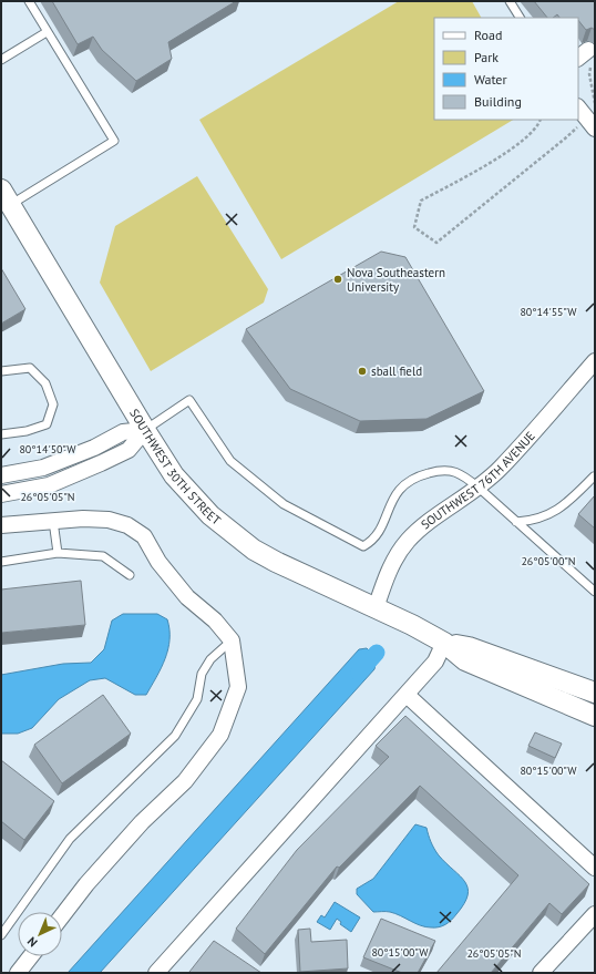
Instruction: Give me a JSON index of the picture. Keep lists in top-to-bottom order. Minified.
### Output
{"streets":{"street":["SOUTHWEST 30TH STREET","SOUTHWEST 76TH AVENUE"]},"crossings":[["SOUTHWEST 30TH STREET","SOUTHWEST 76TH AVENUE"]],"places":["Nova Southeastern University","sball field"],"legend":["Road","Park","Water","Building"],"north":"bottom left","coordinates":["80°14'55\"W","80°14'50\"W","26°05'05\"N","26°05'00\"N","80°15'00\"W"]}
